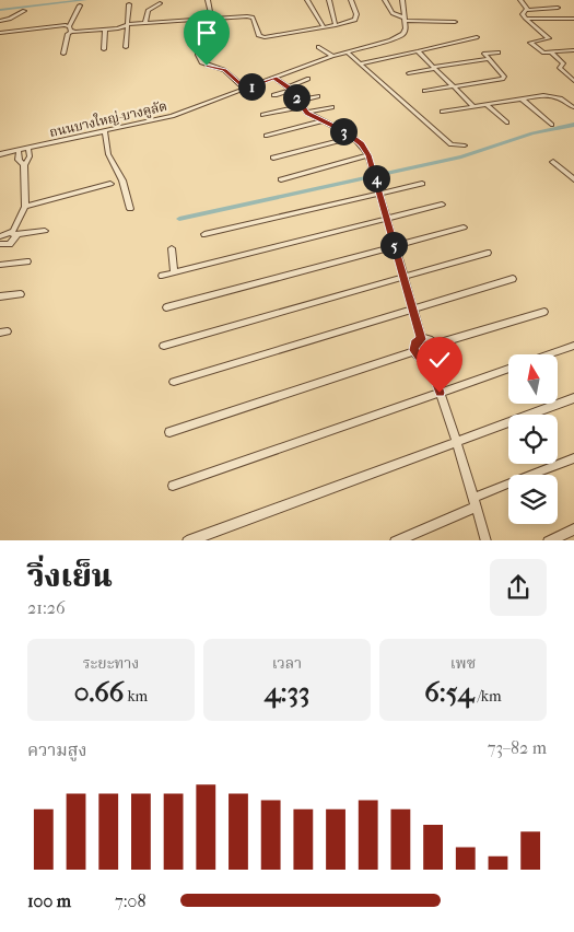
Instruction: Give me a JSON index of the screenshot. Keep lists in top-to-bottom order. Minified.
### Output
{"streets":{"street":["ถนนบางใหญ่-บางคูลัด"]},"north":"top","page":{"pins":["1","2","3","4","5"],"heading":["วิ่งเย็น","21:26"],"stats":[["ระยะทาง","0.66 km"],["เวลา","4:33"],["เพซ","6:54 /km"]],"chart":["ความสูง","73–82 m"],"list":[{"name":"100 m","note":"7:08"}]}}
